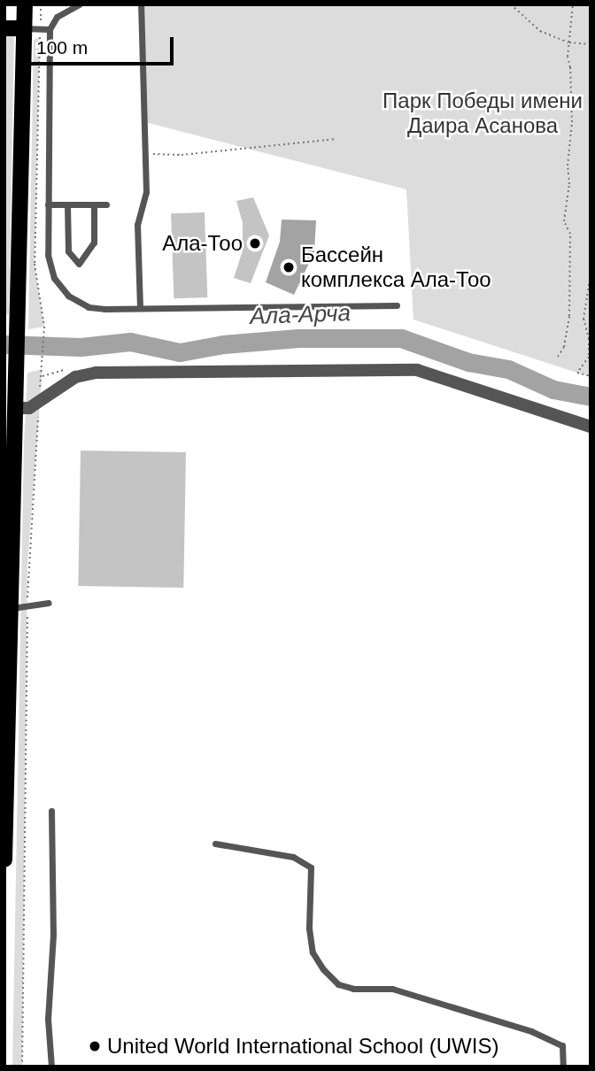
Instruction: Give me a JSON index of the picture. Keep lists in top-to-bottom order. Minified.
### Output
{"water":["Ала-Арча"],"parks":["Парк Победы имени Даира Асанова"],"places":["Ала-Тоо","Бассейн комплекса Ала-Тоо","United World International School (UWIS)"],"scale_bar":"100 m"}
